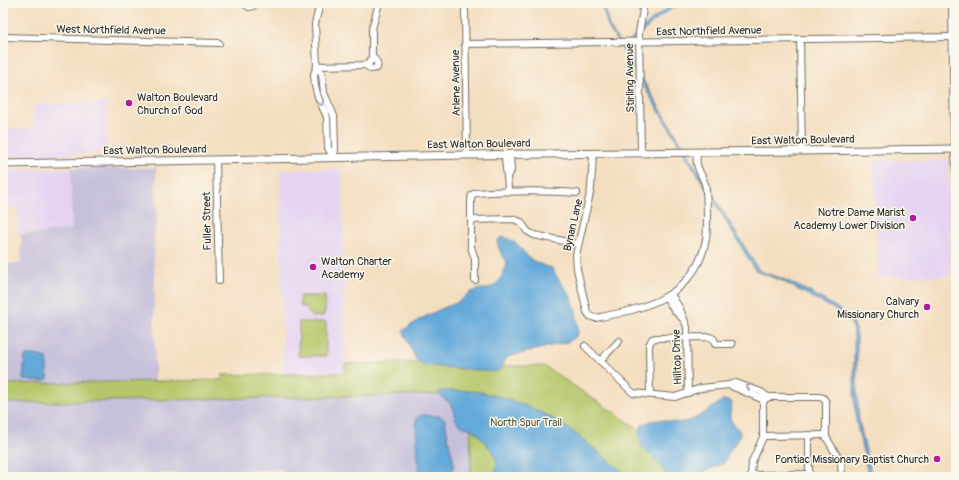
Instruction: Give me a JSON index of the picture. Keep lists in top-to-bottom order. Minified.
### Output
{"streets":{"main road":["East Walton Boulevard"],"street":["West Northfield Avenue","East Northfield Avenue","Stirling Avenue","Arlene Avenue","Fuller Street","Bynan Lane","Hilltop Drive"]},"crossings":[["East Northfield Avenue","Stirling Avenue"],["East Northfield Avenue","Arlene Avenue"],["Stirling Avenue","East Walton Boulevard"],["Arlene Avenue","East Walton Boulevard"],["East Walton Boulevard","Fuller Street"],["East Walton Boulevard","Bynan Lane"],["Bynan Lane","Hilltop Drive"]],"parks":["North Spur Trail"],"places":["Walton Boulevard Church of God","Notre Dame Marist Academy Lower Division","Walton Charter Academy","Calvary Missionary Church","Pontiac Missionary Baptist Church"]}
